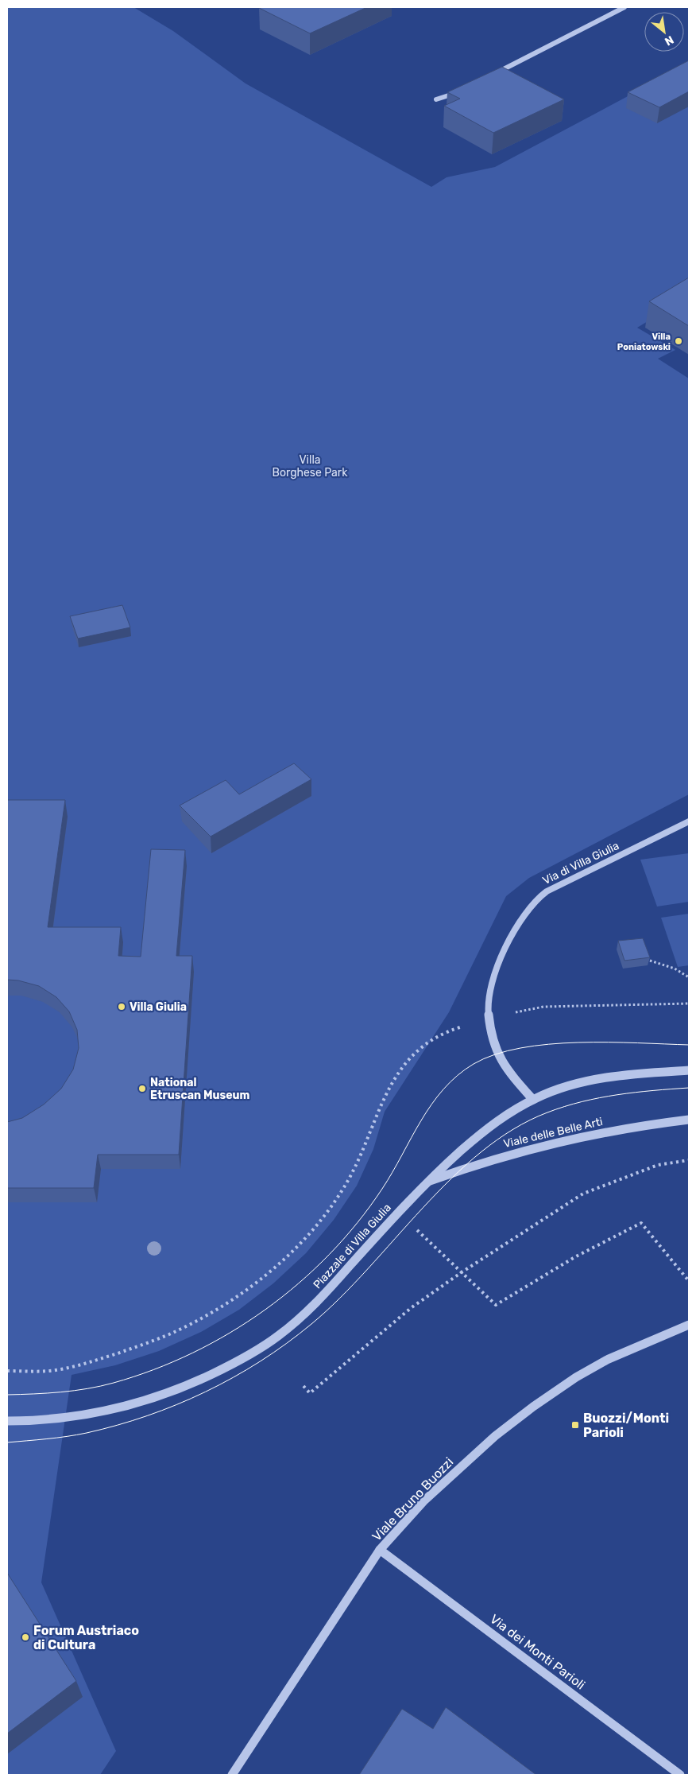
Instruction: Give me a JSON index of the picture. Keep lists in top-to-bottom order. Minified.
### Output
{"streets":{"street":["Via di Villa Giulia","Viale delle Belle Arti","Piazzale di Villa Giulia","Viale Bruno Buozzi","Via dei Monti Parioli"]},"crossings":[["Via di Villa Giulia","Piazzale di Villa Giulia"],["Viale delle Belle Arti","Piazzale di Villa Giulia"],["Viale Bruno Buozzi","Via dei Monti Parioli"]],"parks":["Villa Borghese Park"],"places":{"other":["Villa Poniatowski","Villa Giulia","National Etruscan Museum","Forum Austriaco di Cultura"],"transit":["Buozzi/Monti Parioli"]},"north":"bottom right"}
